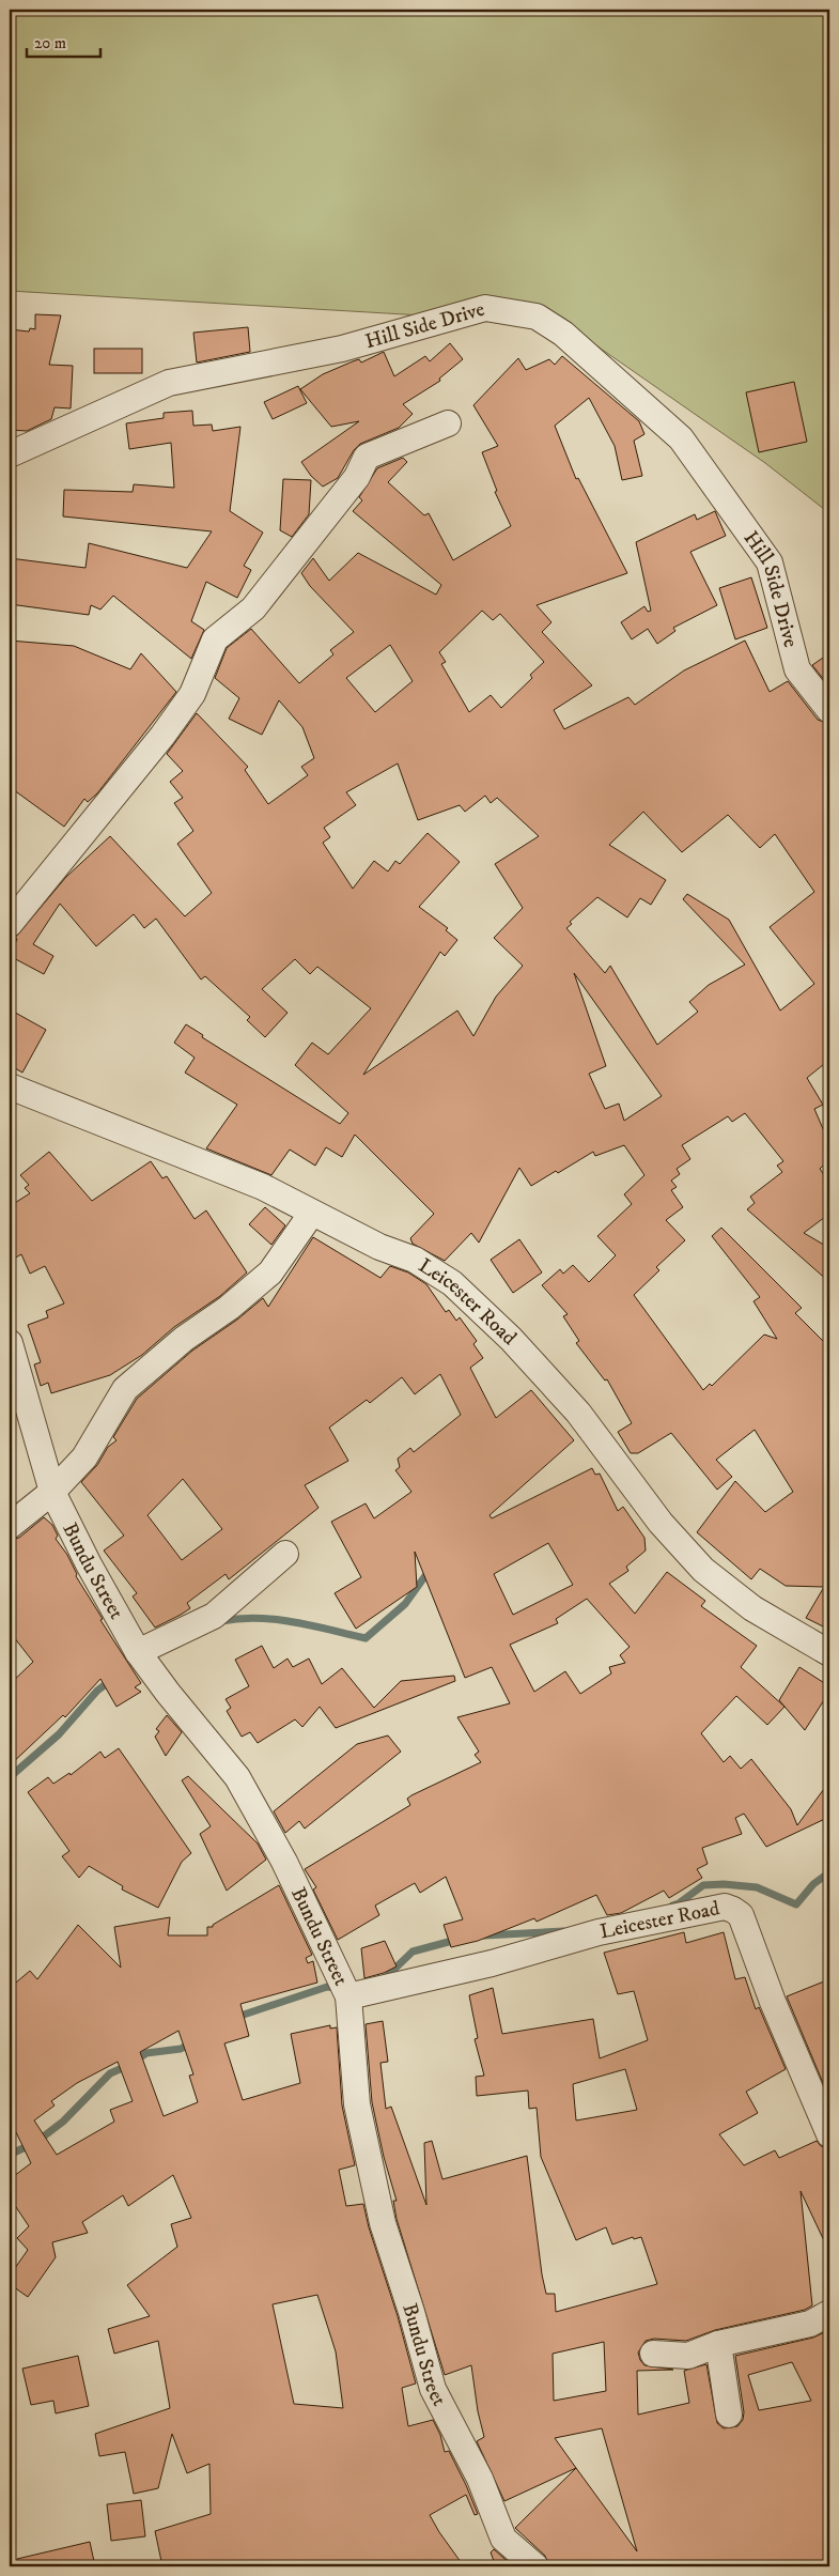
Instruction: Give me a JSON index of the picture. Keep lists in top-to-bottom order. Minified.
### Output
{"streets":{"street":["Hill Side Drive","Leicester Road","Bundu Street"]},"crossings":[["Leicester Road","Bundu Street"]],"scale_bar":"20 m"}
